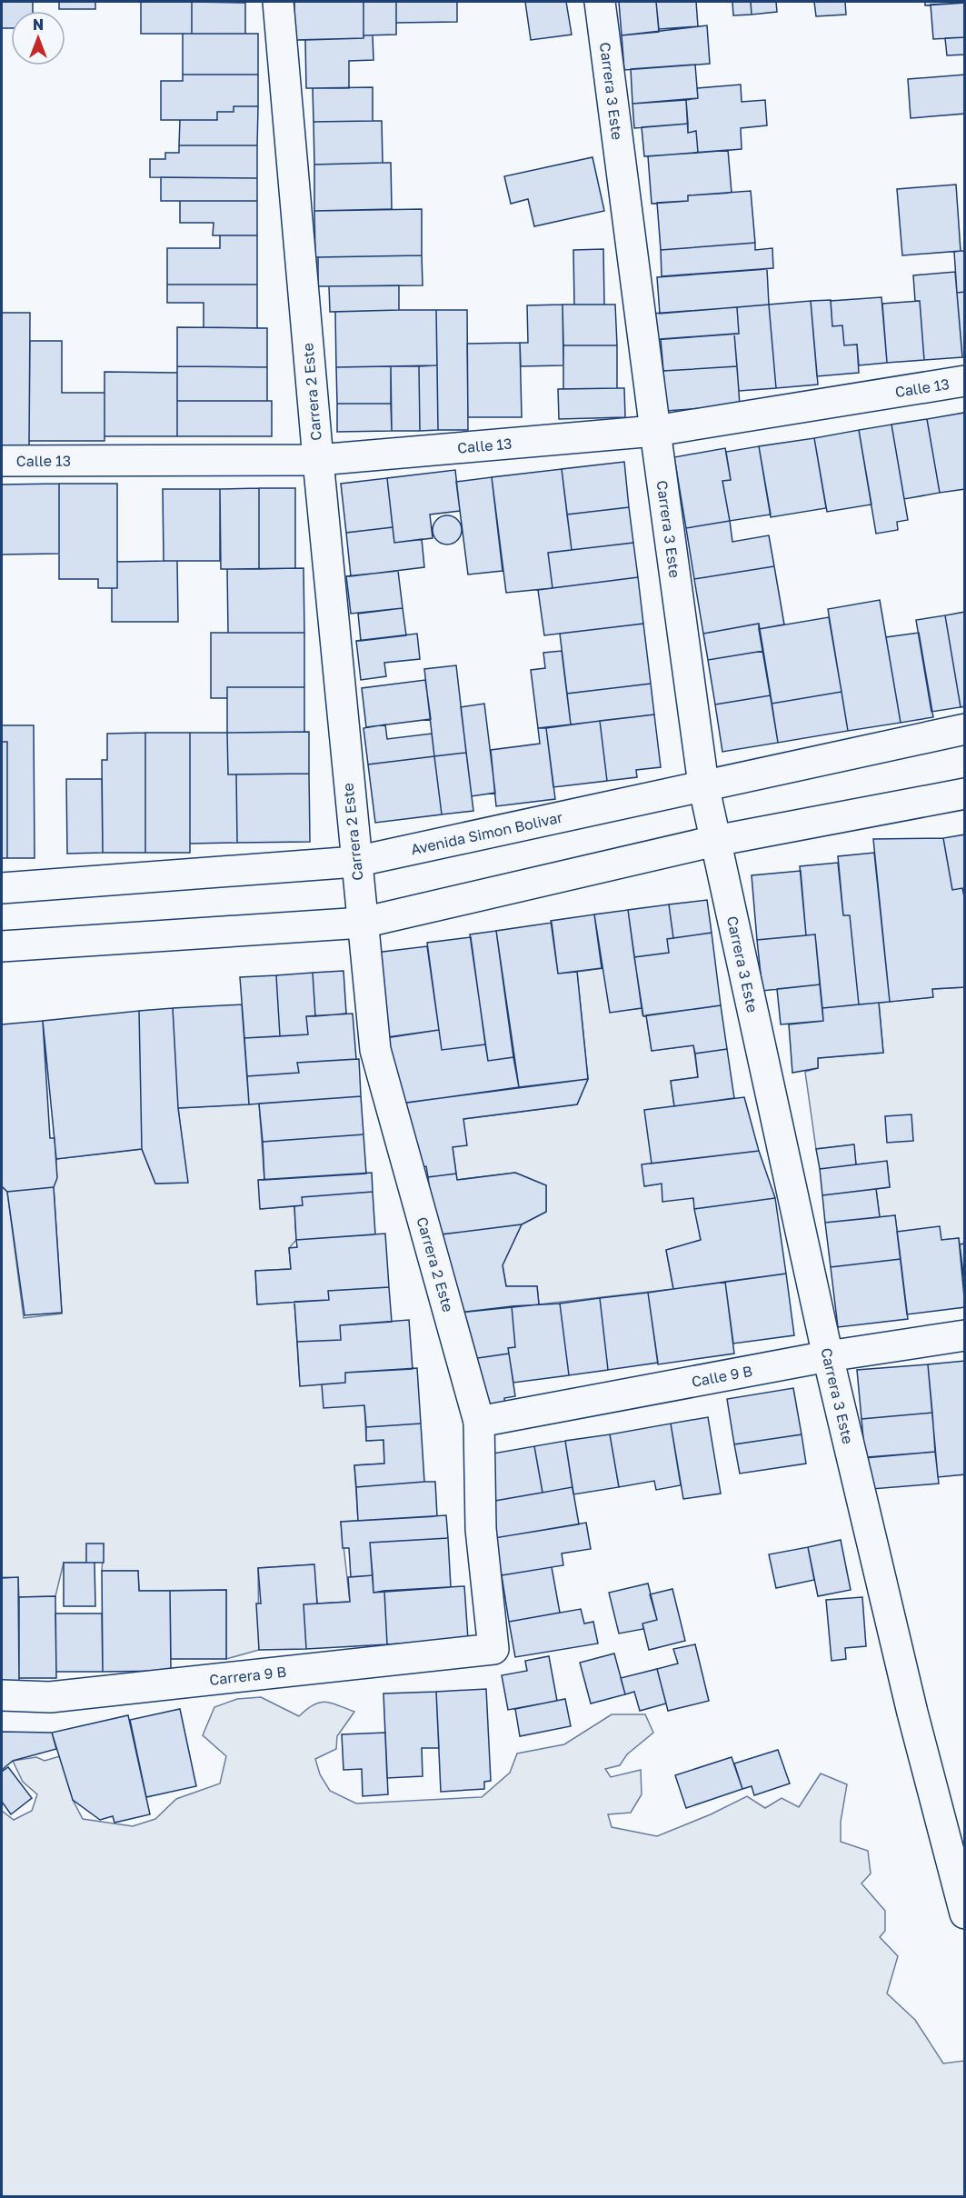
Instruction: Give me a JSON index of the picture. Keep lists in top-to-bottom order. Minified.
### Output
{"streets":{"street":["Carrera 3 Este","Calle 13","Carrera 2 Este","Avenida Simon Bolivar","Calle 9 B","Carrera 9 B"]},"crossings":[["Carrera 3 Este","Calle 13"],["Carrera 3 Este","Avenida Simon Bolivar"],["Carrera 3 Este","Calle 9 B"],["Calle 13","Carrera 2 Este"],["Carrera 2 Este","Avenida Simon Bolivar"],["Carrera 2 Este","Calle 9 B"],["Carrera 2 Este","Carrera 9 B"]],"north":"top"}
